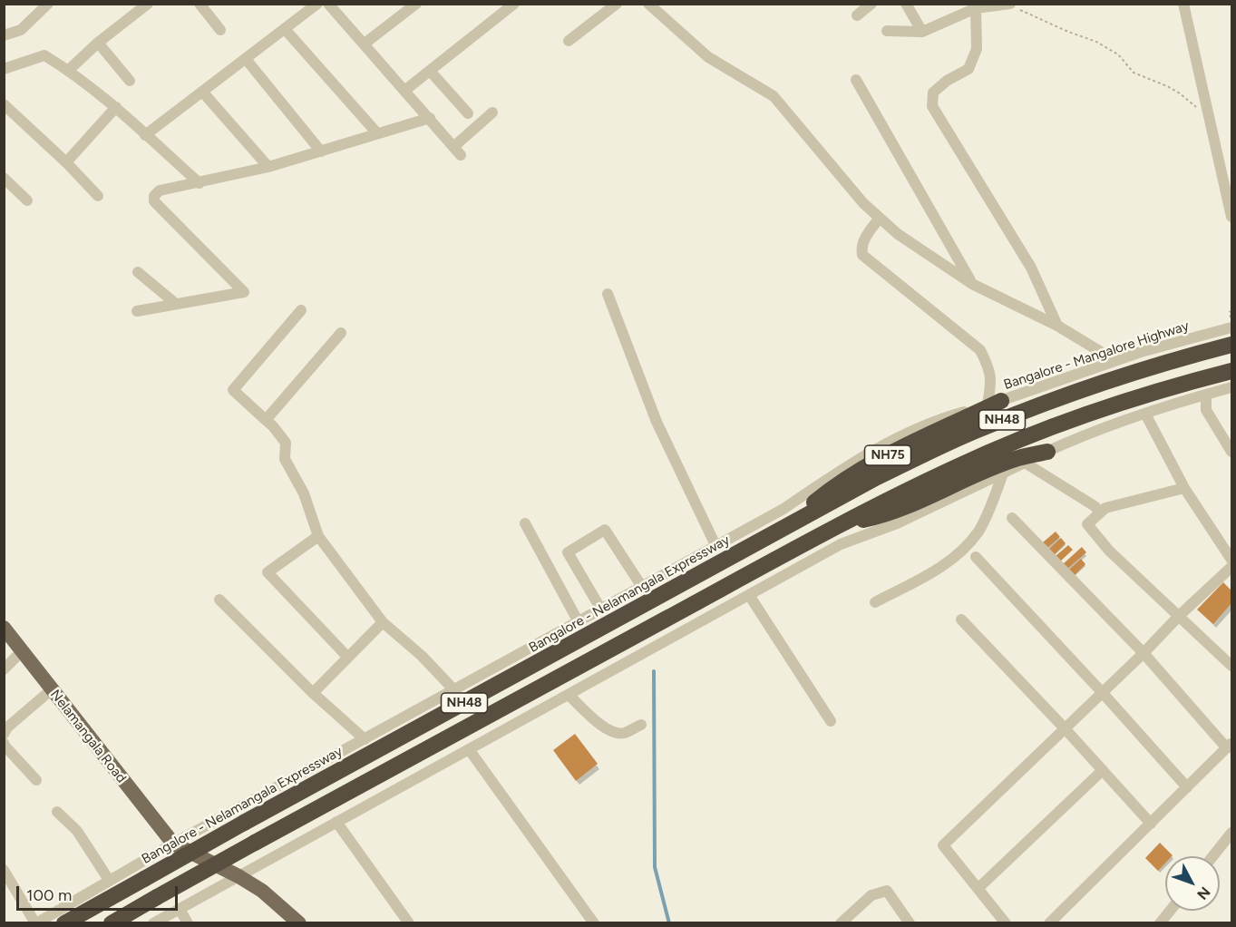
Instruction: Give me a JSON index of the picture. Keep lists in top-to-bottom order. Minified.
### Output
{"streets":{"highway":["NH48","NH75","Bangalore - Nelamangala Expressway"],"main road":["Nelamangala Road"],"street":["Bangalore - Mangalore Highway"]},"crossings":[["Bangalore - Mangalore Highway","NH75"],["Bangalore - Mangalore Highway","Nelamangala Road"],["NH75","Bangalore - Nelamangala Expressway"]],"scale_bar":"100 m","north":"bottom right"}
